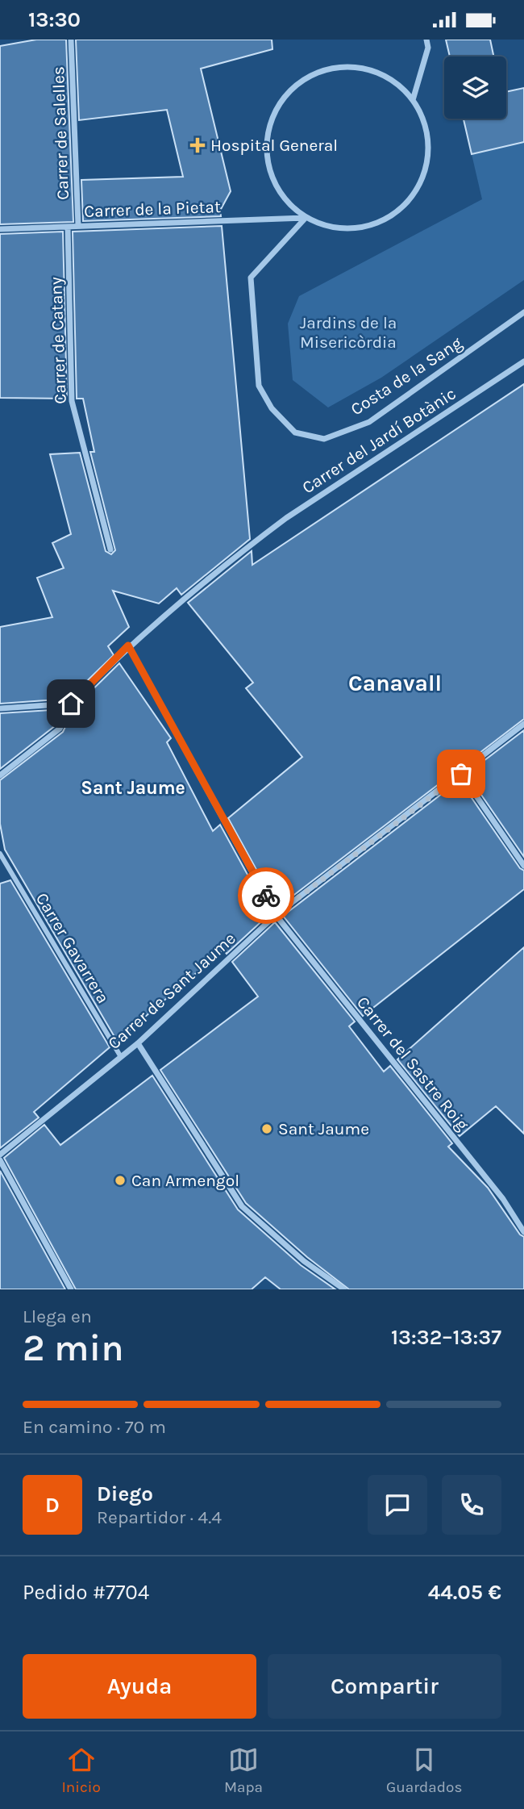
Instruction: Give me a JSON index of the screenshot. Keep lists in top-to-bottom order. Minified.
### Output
{"streets":{"street":["Carrer de Salelles","Carrer de la Pietat","Carrer de Catany","Costa de la Sang","Carrer del Jardí Botànic","Carrer Gavarrera","Carrer de Sant Jaume","Carrer del Sastre Roig"]},"crossings":[["Carrer de Salelles","Carrer de la Pietat"],["Carrer de la Pietat","Carrer de Catany"],["Carrer de la Pietat","Costa de la Sang"],["Carrer del Jardí Botànic","Carrer del Sastre Roig"],["Carrer Gavarrera","Carrer de Sant Jaume"],["Carrer de Sant Jaume","Carrer del Sastre Roig"]],"districts":["Canavall","Sant Jaume"],"parks":["Jardins de la Misericòrdia"],"places":{"health":["Hospital General"],"other":["Sant Jaume","Can Armengol"]},"page":{"status":"13:30","heading":["2 min","Llega en","13:32–13:37"],"panel":["Diego","Repartidor · 4.4","Pedido #7704","44.05 €"],"bar":"En camino · 70 m","round":"D","buttons":["Ayuda","Compartir"],"tabs":["Inicio","Mapa","Guardados"]}}
